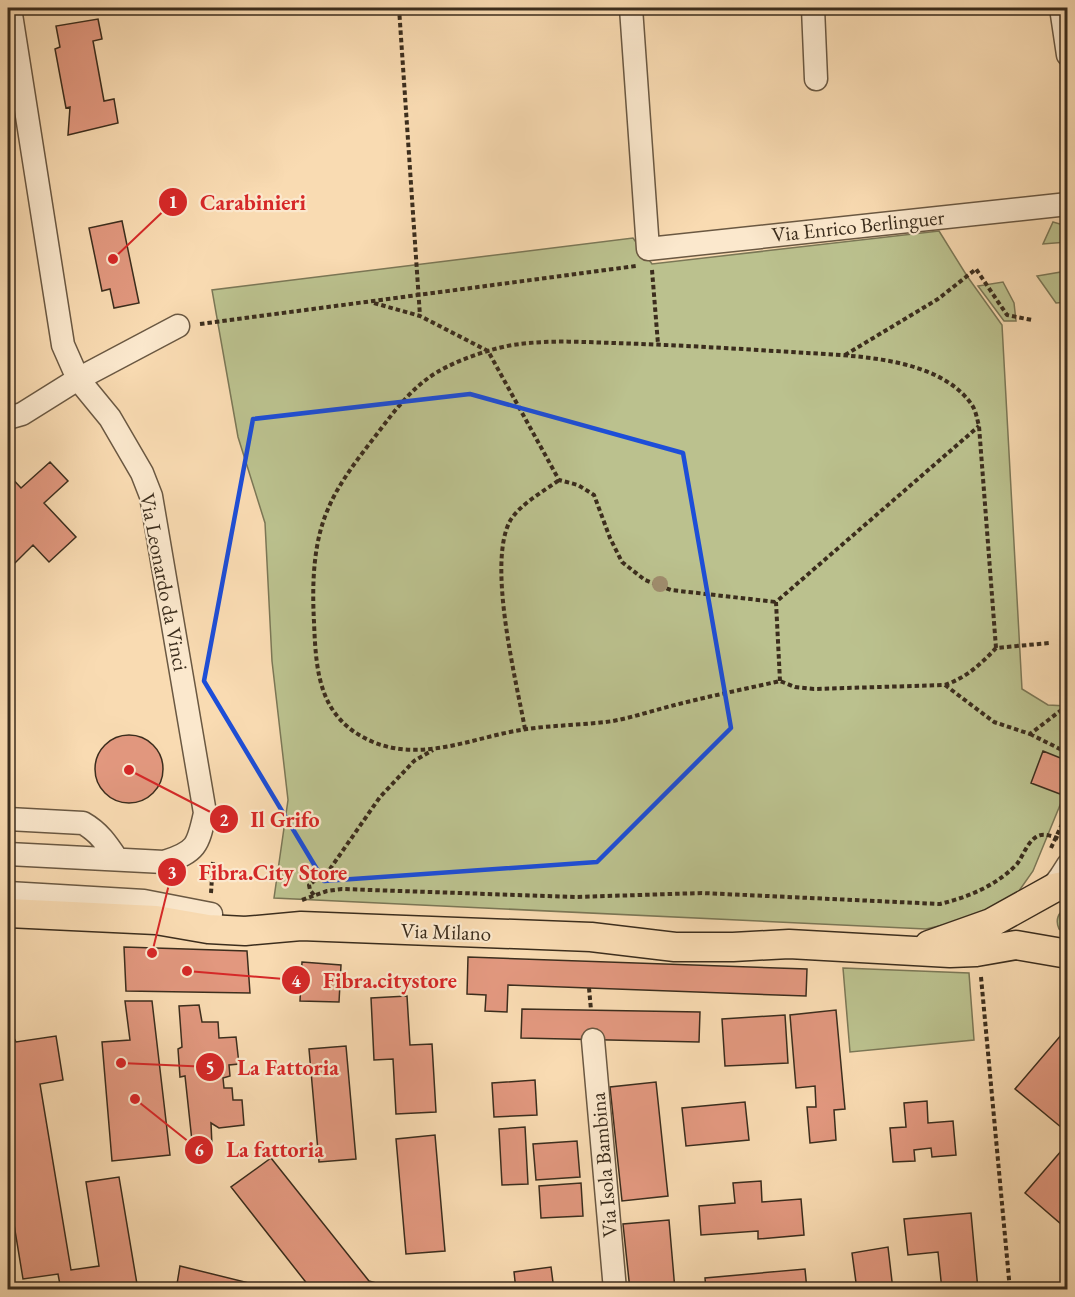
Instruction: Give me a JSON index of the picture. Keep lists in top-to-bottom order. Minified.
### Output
{"streets":{"main road":["Via Milano"],"street":["Via Enrico Berlinguer","Via Leonardo da Vinci","Via Isola Bambina"]},"places":["Carabinieri","Il Grifo","Fibra.City Store","Fibra.citystore","La Fattoria","La fattoria"]}
